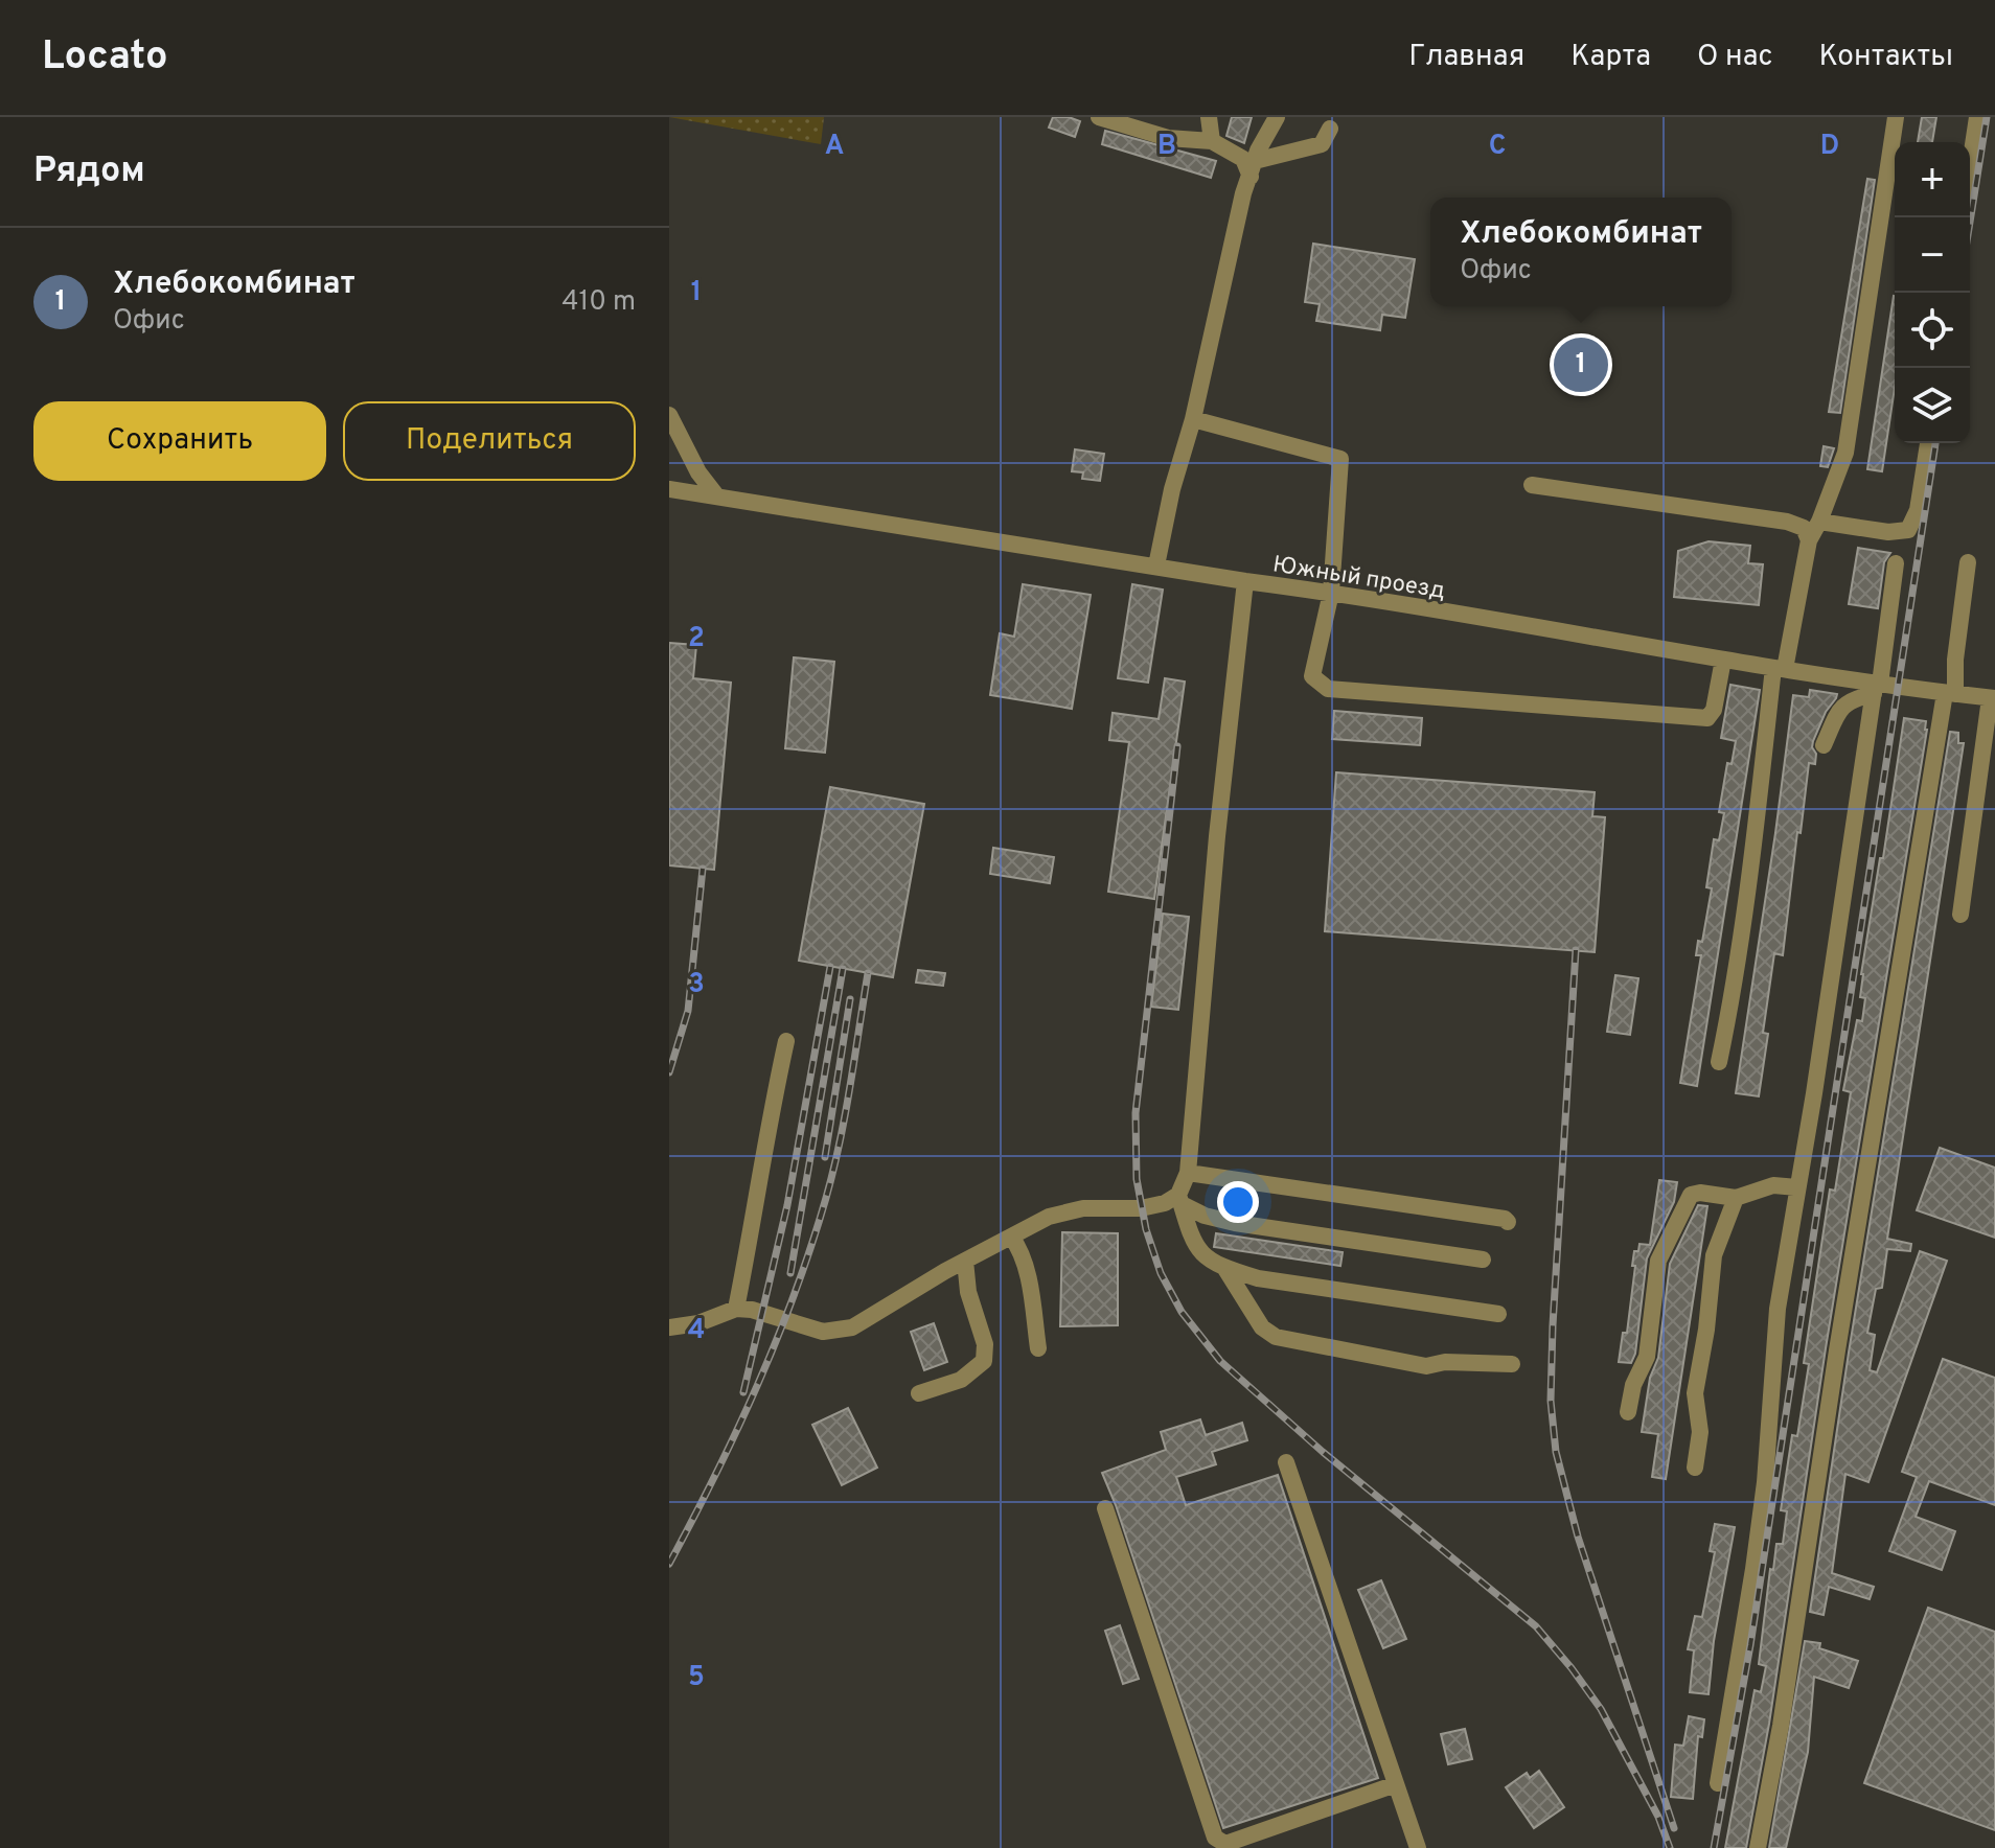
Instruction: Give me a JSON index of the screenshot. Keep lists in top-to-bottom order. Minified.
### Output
{"streets":{"street":["Южный проезд"]},"page":{"header":"Locato","nav":["Главная","Карта","О нас","Контакты"],"heading":"Рядом","map_buttons":["+","−"],"popup":["Хлебокомбинат","Офис"],"list":[{"mark":"1","name":"Хлебокомбинат","note":"Офис","value":"410 m"}],"pins":"1","buttons":["Сохранить","Поделиться"]},"grid":{"columns":["A","B","C","D"],"rows":["1","2","3","4","5"]}}
